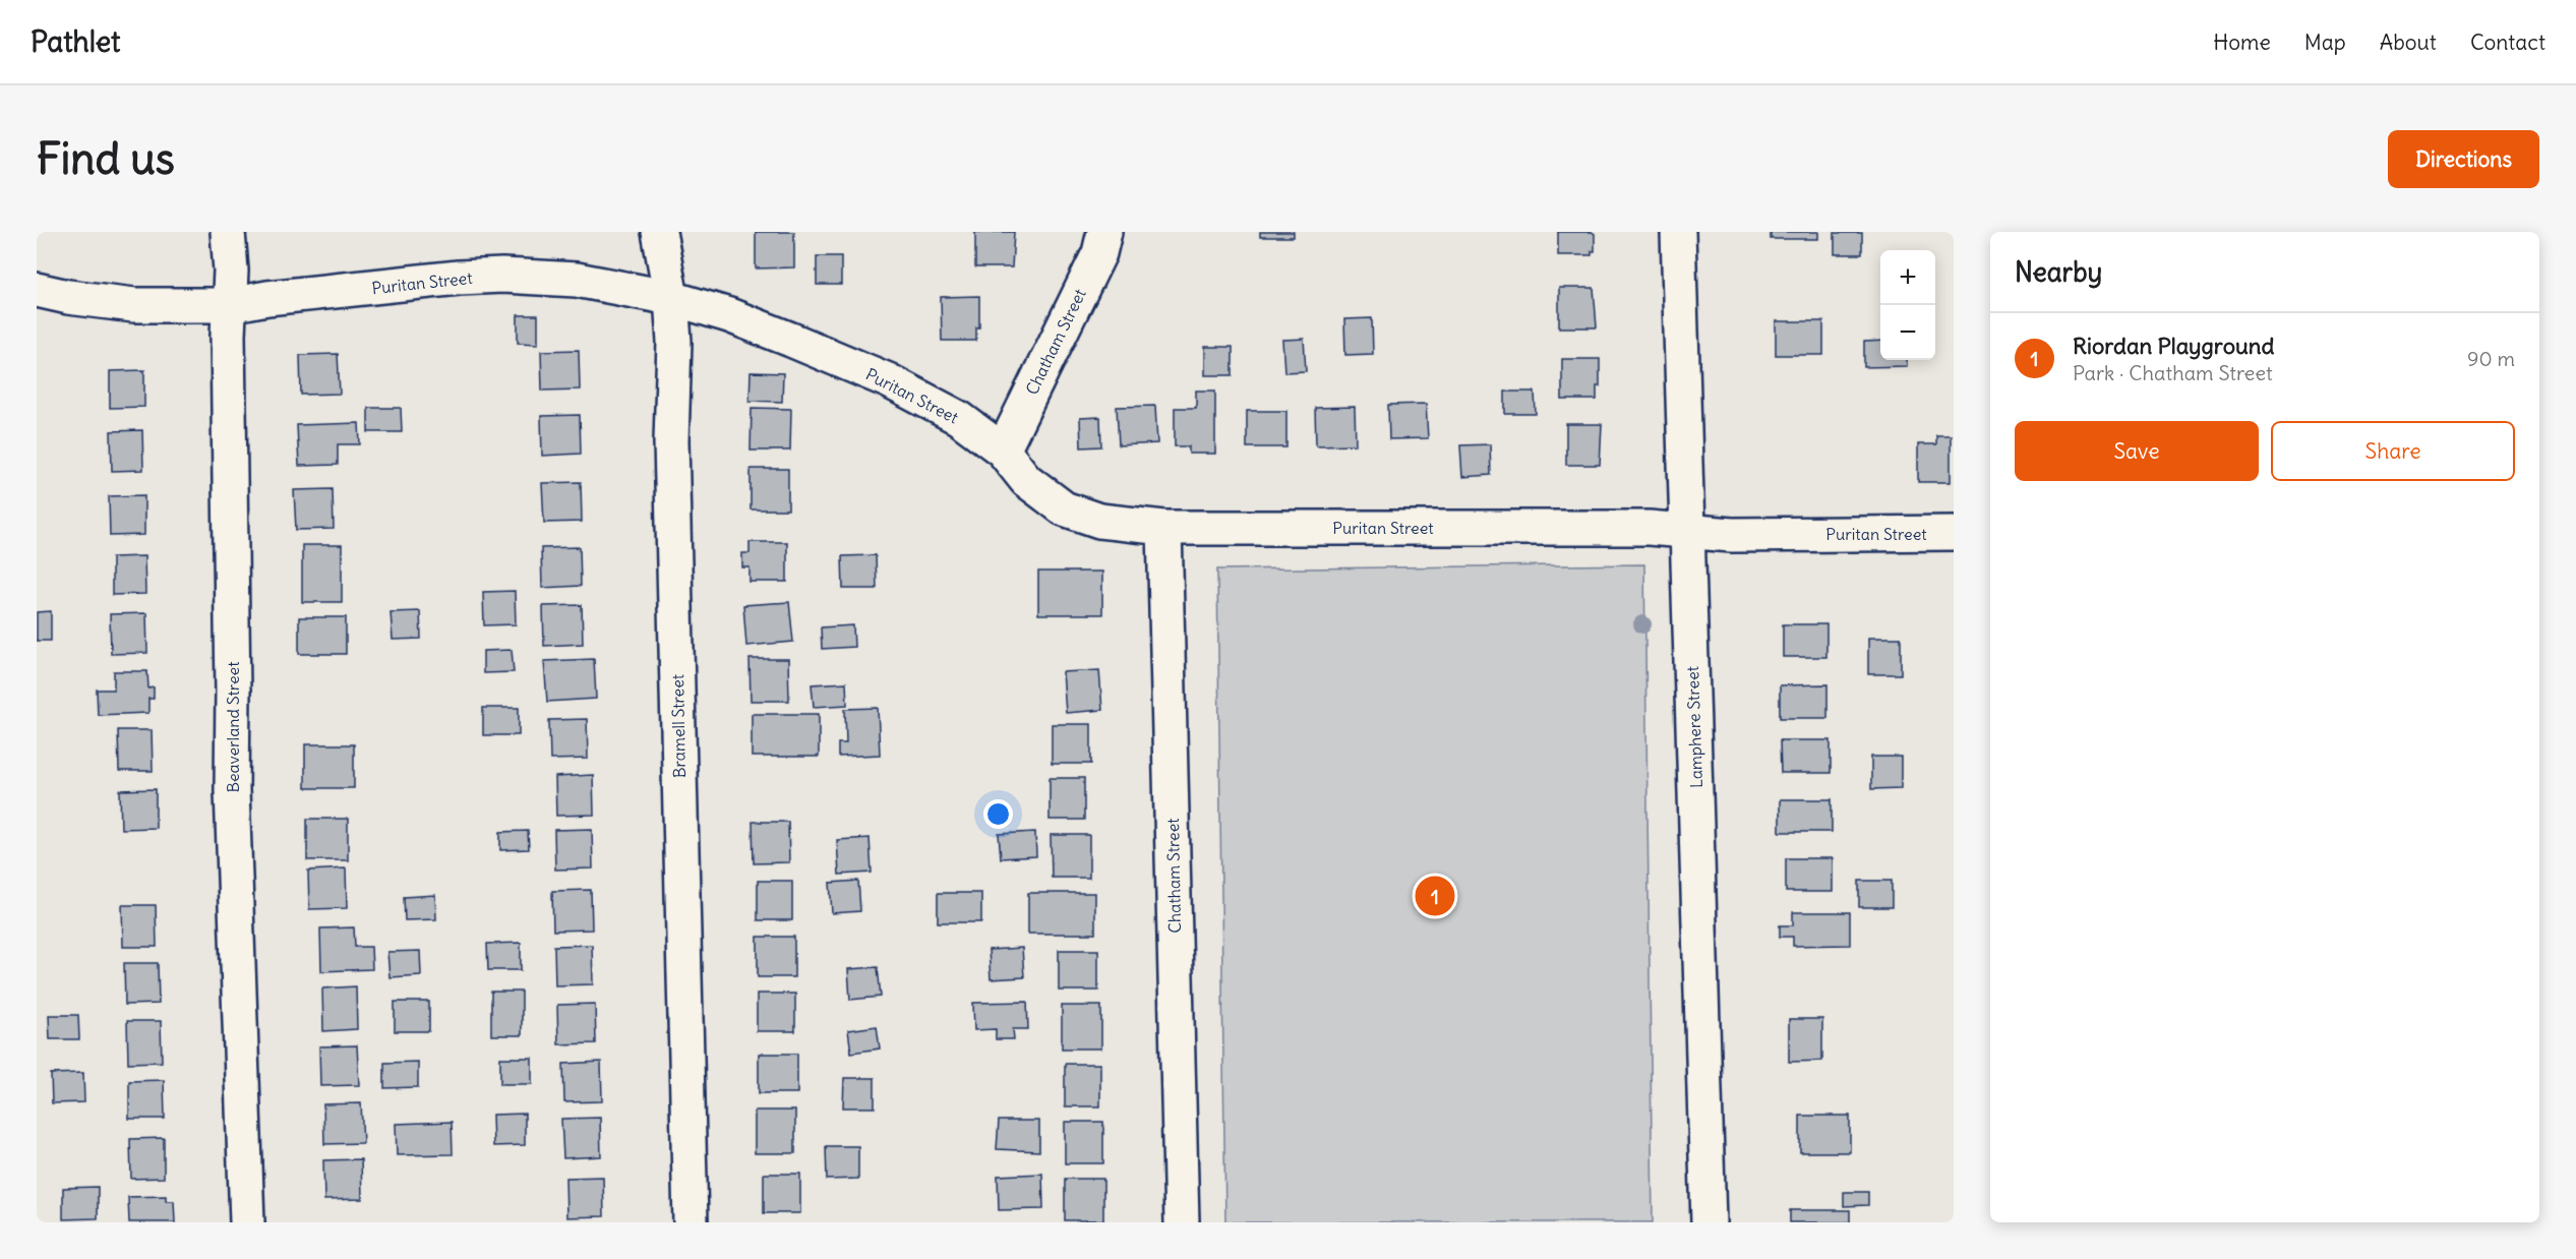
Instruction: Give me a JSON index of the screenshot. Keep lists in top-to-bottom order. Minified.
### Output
{"streets":{"street":["Puritan Street","Chatham Street","Bramell Street","Beaverland Street","Lamphere Street"]},"crossings":[["Puritan Street","Chatham Street"],["Puritan Street","Bramell Street"],["Puritan Street","Beaverland Street"],["Puritan Street","Lamphere Street"]],"page":{"header":"Pathlet","nav":["Home","Map","About","Contact"],"buttons":["Directions",["Save","Share"]],"title":"Find us","heading":"Nearby","map_buttons":["+","−"],"list":[{"mark":"1","name":"Riordan Playground","note":"Park · Chatham Street","value":"90 m"}],"pins":"1"}}
